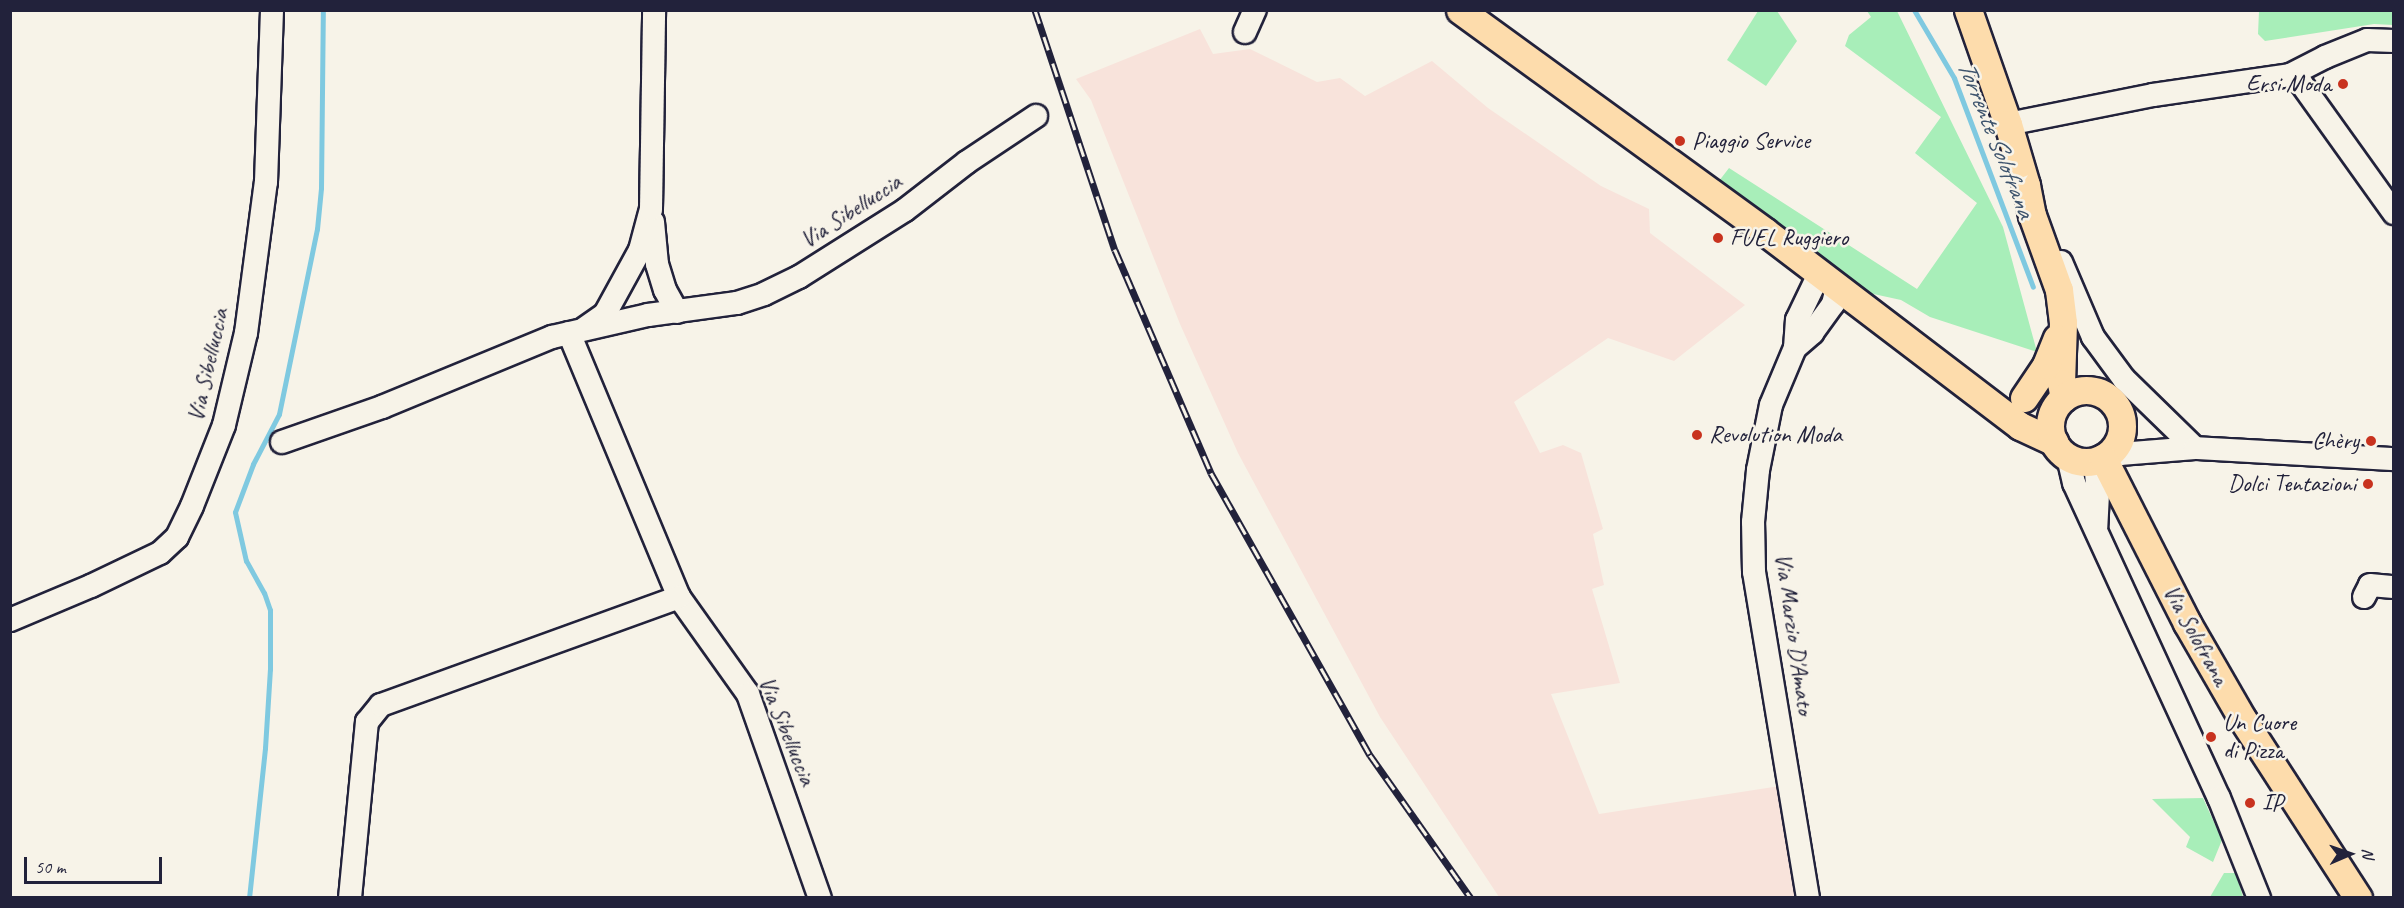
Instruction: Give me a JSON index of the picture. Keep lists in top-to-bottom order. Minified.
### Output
{"streets":{"main road":["Via Solofrana"],"street":["Via Sibelluccia","Via Marzio D'Amato"]},"water":["Torrente Solofrana"],"places":["Ersi Moda","Piaggio Service","FUEL Ruggiero","Revolution Moda","Chèry","Dolci Tentazioni","Un Cuore di Pizza","IP"],"scale_bar":"50 m","north":"right"}
